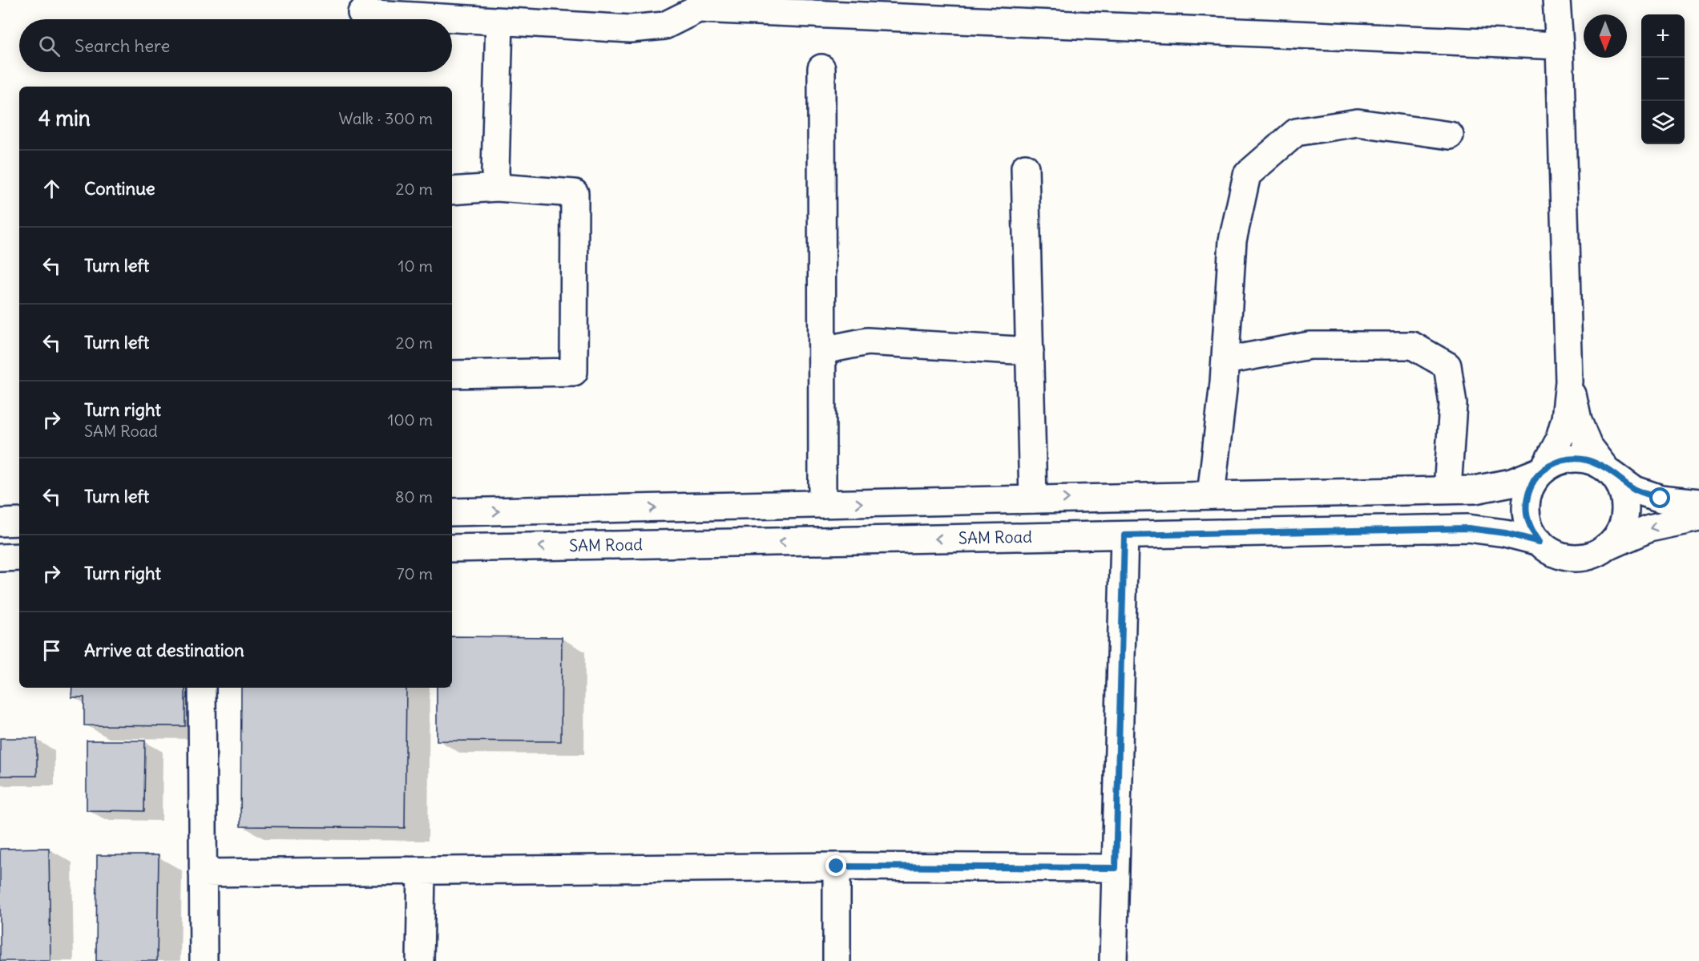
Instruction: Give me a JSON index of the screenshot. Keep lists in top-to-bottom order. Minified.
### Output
{"streets":{"street":["SAM Road"]},"north":"bottom","page":{"map_buttons":["+","−"],"search":"Search here","heading":["4 min","Walk · 300 m"],"list":[["Continue","20 m"],["Turn left","10 m"],["Turn left","20 m"],["Turn right","SAM Road","100 m"],["Turn left","80 m"],["Turn right","70 m"],"Arrive at destination"]}}
